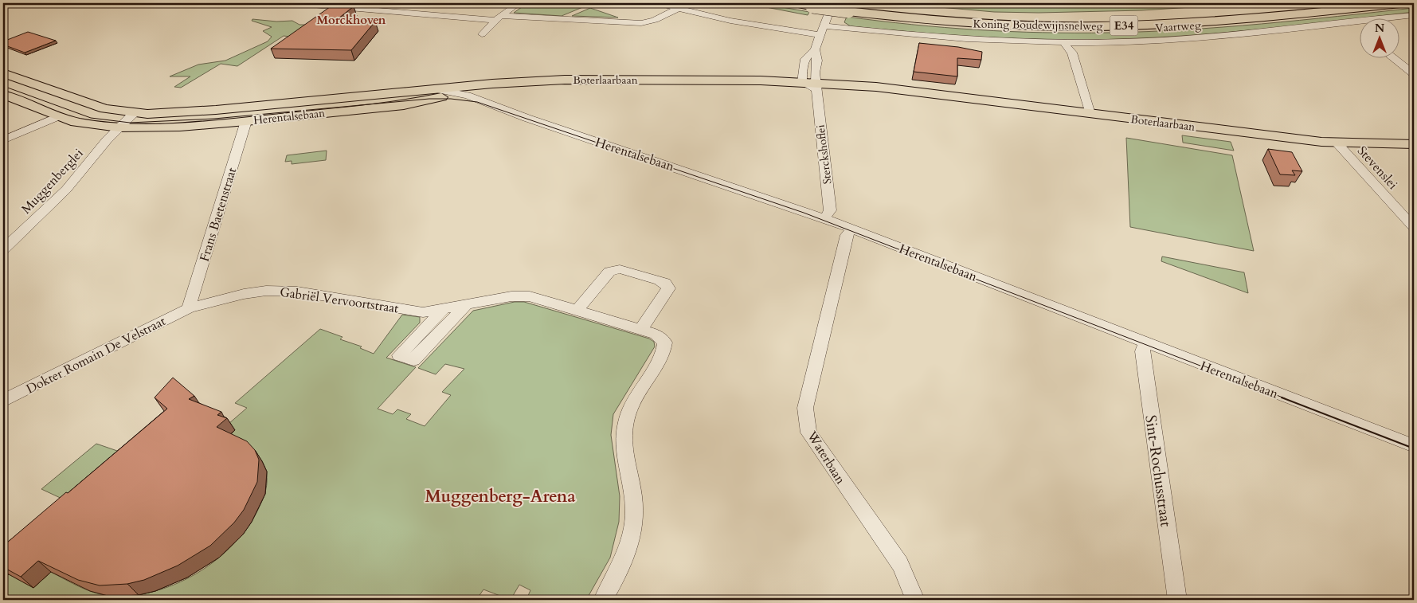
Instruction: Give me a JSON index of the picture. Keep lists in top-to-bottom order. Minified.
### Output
{"streets":{"highway":["Koning Boudewijnsnelweg","E34"],"main road":["Boterlaarbaan","Herentalsebaan"],"street":["Vaartweg","Sterckshoflei","Stevenslei","Muggenberglei","Frans Baetenstraat","Gabriël Vervoortstraat","Dokter Romain De Velstraat","Waterbaan","Sint-Rochusstraat"]},"crossings":[["Vaartweg","Sterckshoflei"],["Boterlaarbaan","Herentalsebaan"],["Boterlaarbaan","Sterckshoflei"],["Boterlaarbaan","Stevenslei"],["Herentalsebaan","Sterckshoflei"],["Herentalsebaan","Muggenberglei"],["Herentalsebaan","Frans Baetenstraat"],["Herentalsebaan","Waterbaan"],["Herentalsebaan","Sint-Rochusstraat"],["Frans Baetenstraat","Gabriël Vervoortstraat"],["Frans Baetenstraat","Dokter Romain De Velstraat"],["Gabriël Vervoortstraat","Dokter Romain De Velstraat"]],"districts":["Morckhoven","Muggenberg-Arena"],"north":"top"}
